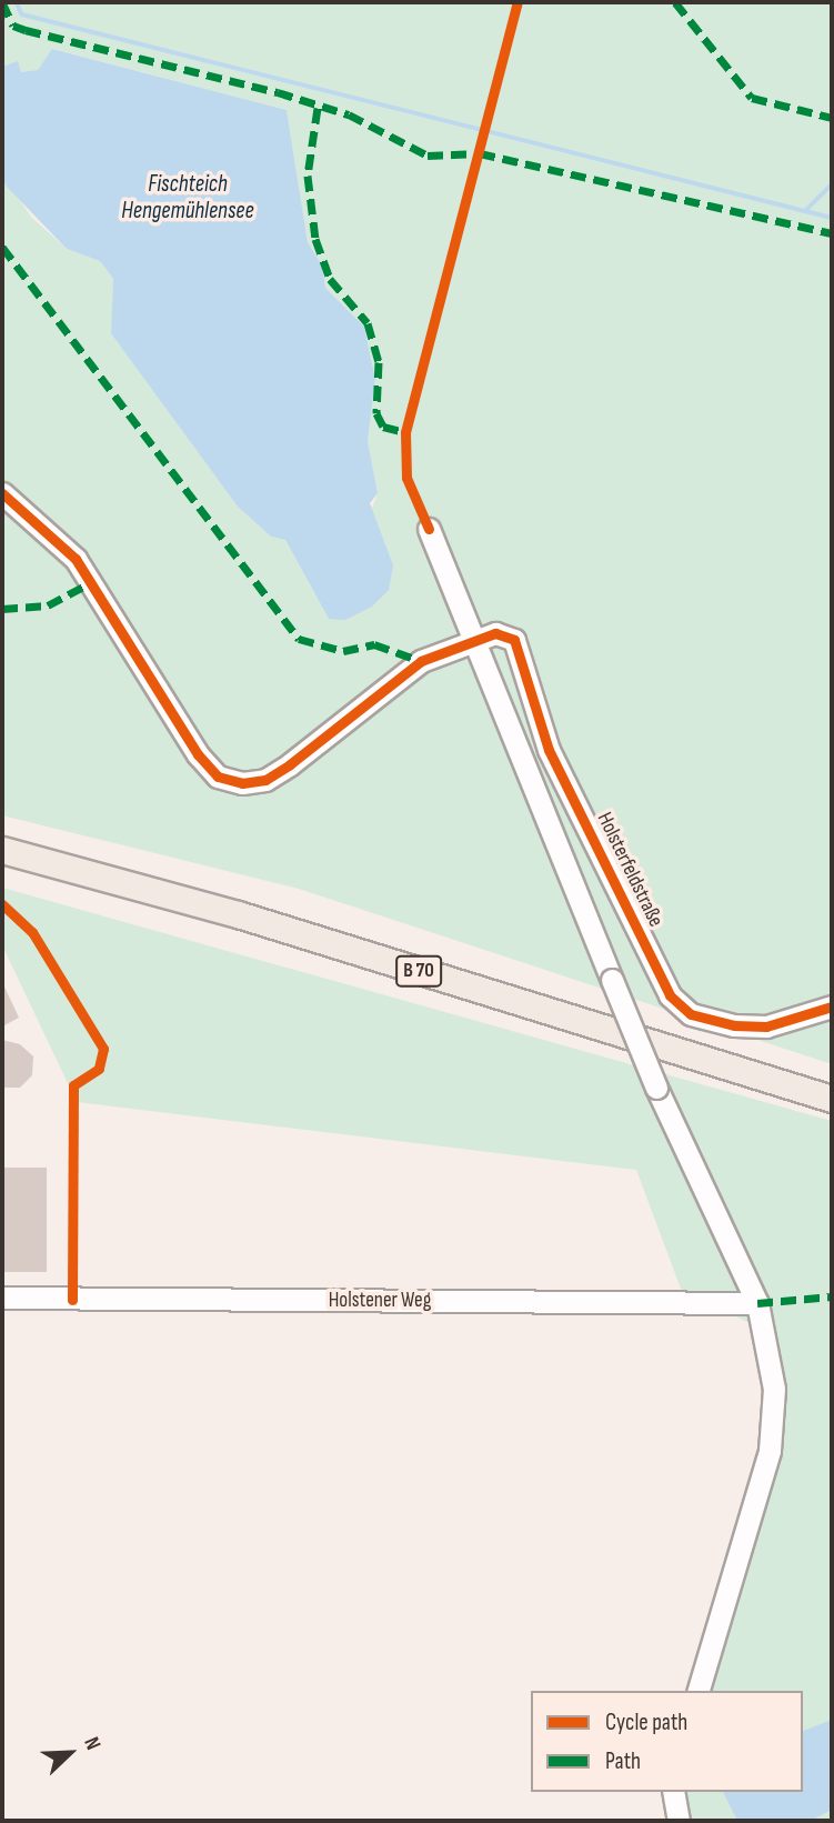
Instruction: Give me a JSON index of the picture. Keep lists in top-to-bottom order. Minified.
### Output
{"streets":{"main road":["B 70"],"street":["Holsterfeldstraße","Holstener Weg"]},"water":["Fischteich Hengemühlensee"],"legend":["Cycle path","Path"],"north":"top right"}
